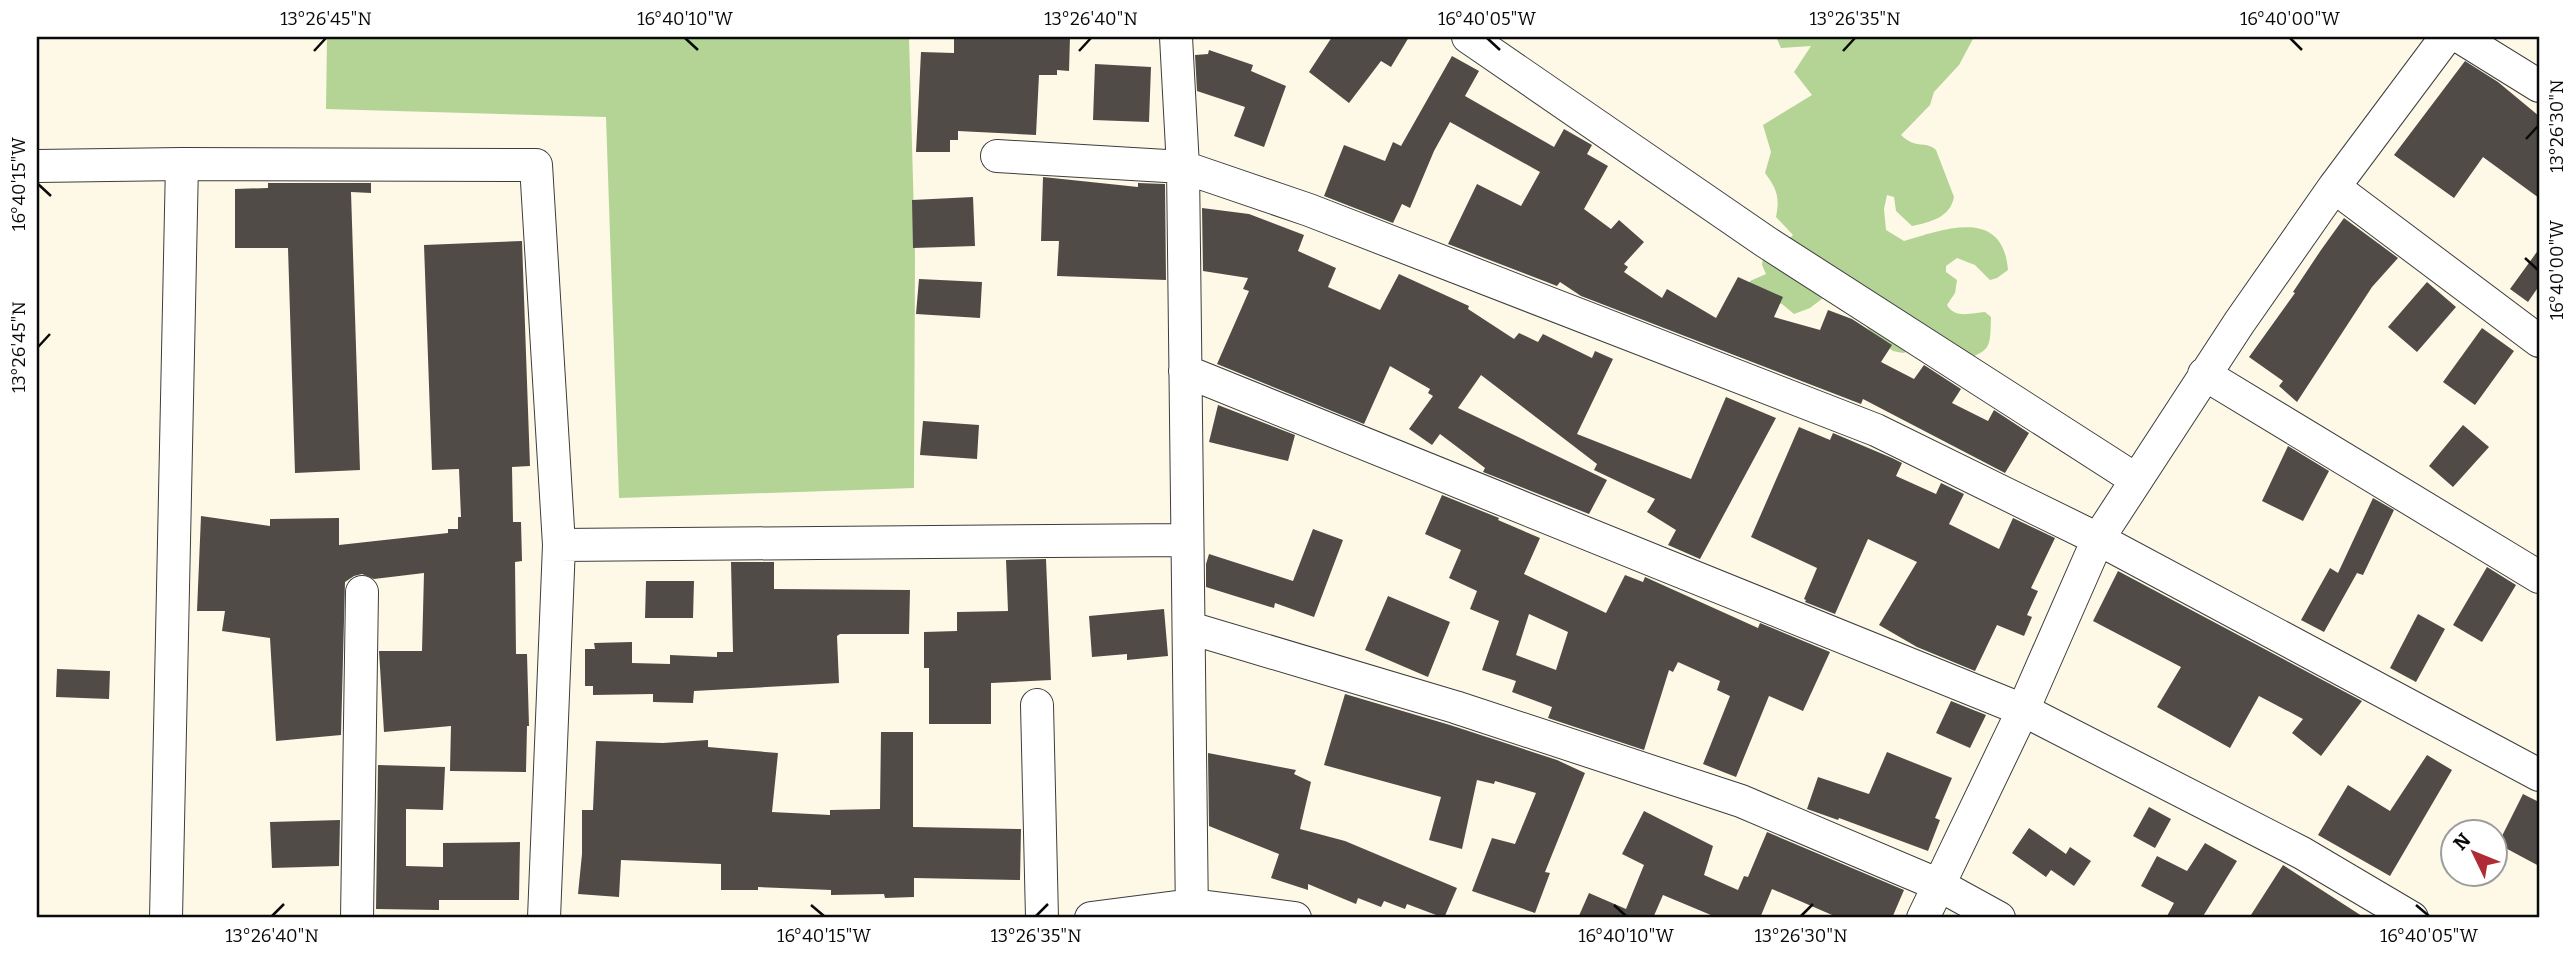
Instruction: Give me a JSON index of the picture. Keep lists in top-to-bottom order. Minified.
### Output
{"north":"top left","coordinates":["13°26'45\"N","16°40'10\"W","13°26'40\"N","16°40'05\"W","13°26'35\"N","16°40'00\"W","13°26'30\"N","16°40'15\"W"]}
